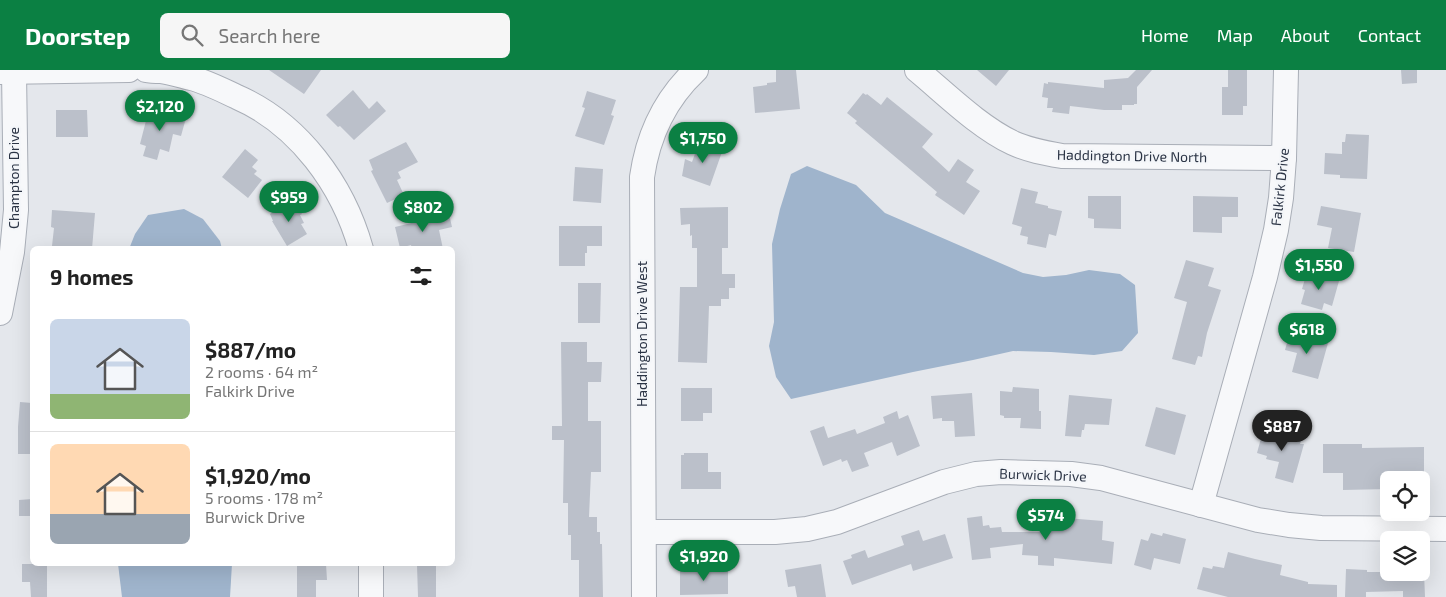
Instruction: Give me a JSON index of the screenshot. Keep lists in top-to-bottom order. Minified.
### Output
{"streets":{"street":["Haddington Drive North","Champton Drive","Falkirk Drive","Haddington Drive West","Burwick Drive"]},"crossings":[["Haddington Drive North","Falkirk Drive"],["Falkirk Drive","Burwick Drive"],["Haddington Drive West","Burwick Drive"]],"page":{"header":"Doorstep","search":"Search here","nav":["Home","Map","About","Contact"],"price":["$2,120","$1,750","$959","$802","$1,550","$618","$887","$574","$1,920"],"heading":"9 homes","list":[{"name":"$887/mo","note":"2 rooms · 64 m² · Falkirk Drive"},{"name":"$1,920/mo","note":"5 rooms · 178 m² · Burwick Drive"}]}}
